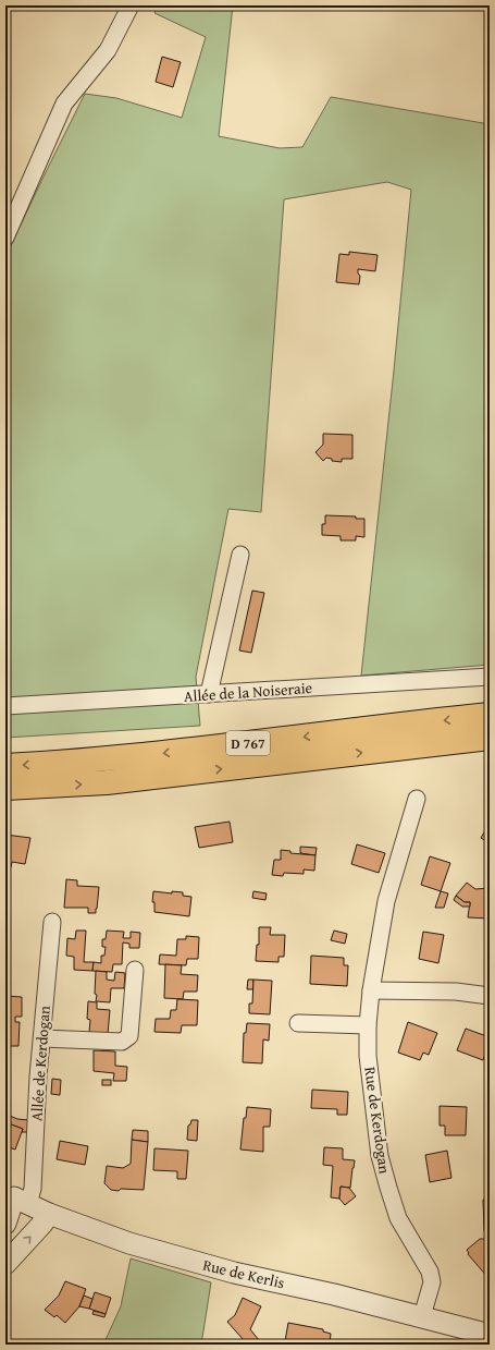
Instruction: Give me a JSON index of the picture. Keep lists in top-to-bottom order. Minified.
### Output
{"streets":{"highway":["D 767"],"street":["Allée de la Noiseraie","Allée de Kerdogan","Rue de Kerdogan","Rue de Kerlis"]},"crossings":[["Allée de Kerdogan","Rue de Kerlis"],["Rue de Kerdogan","Rue de Kerlis"]]}
